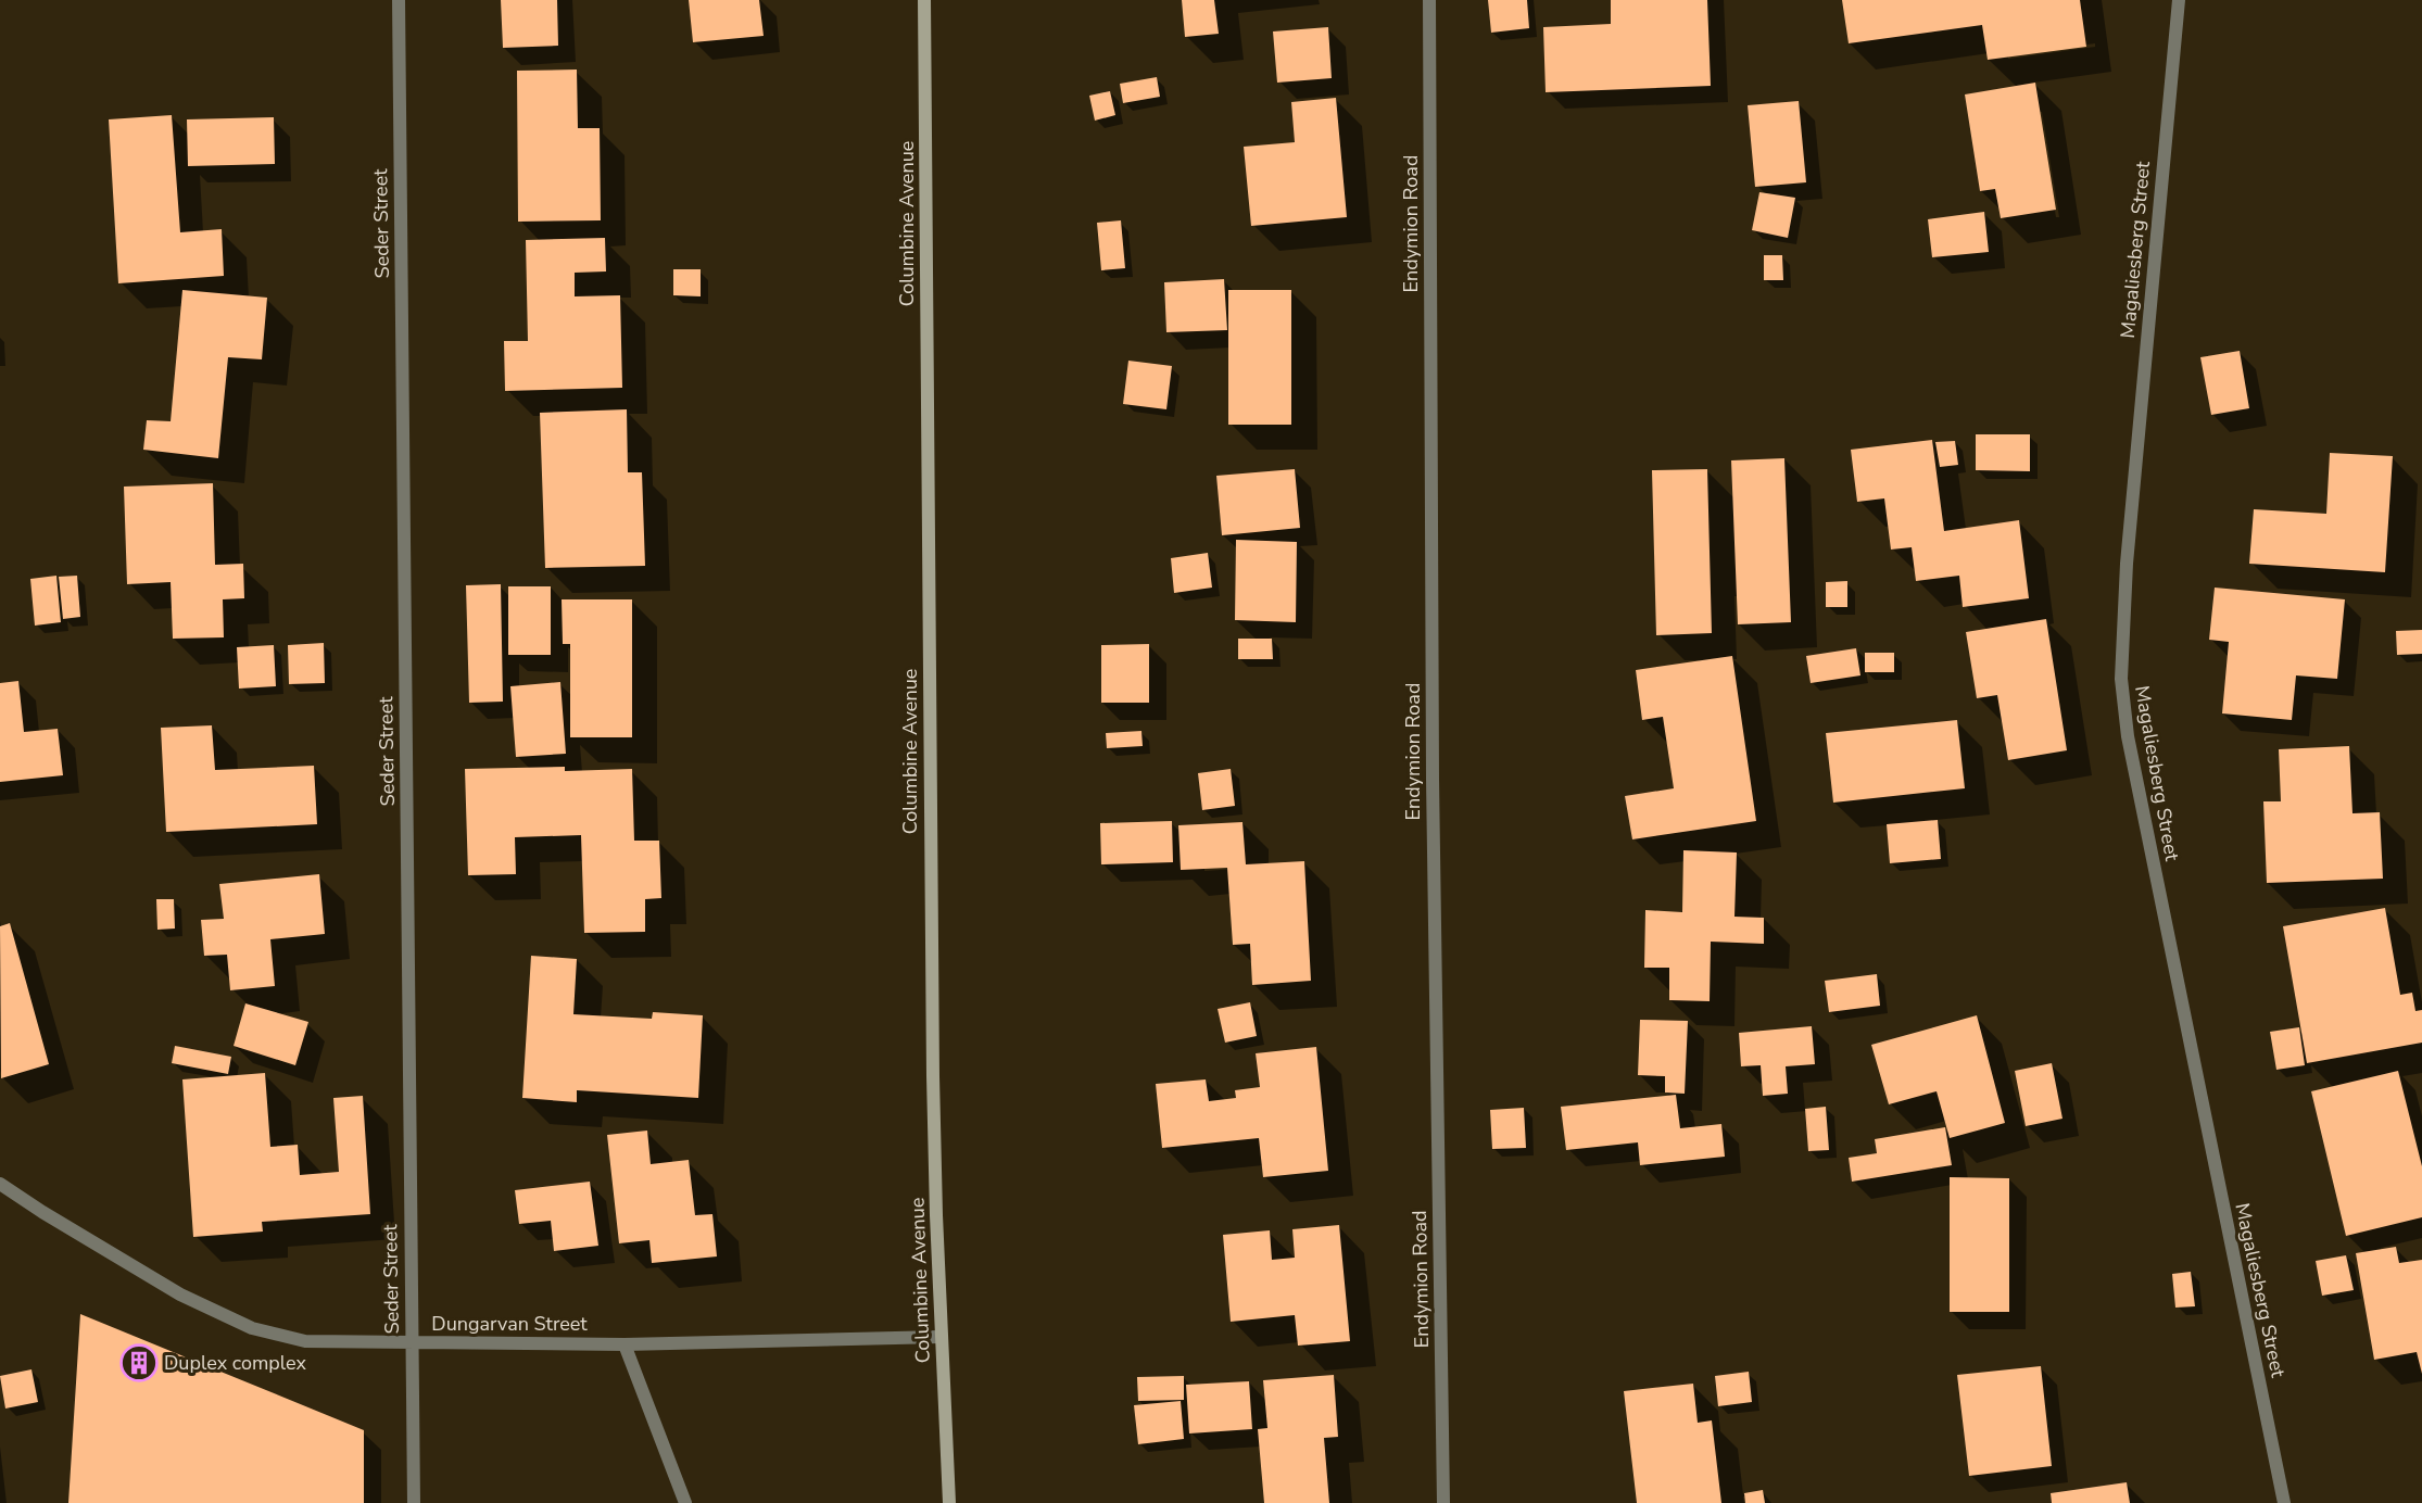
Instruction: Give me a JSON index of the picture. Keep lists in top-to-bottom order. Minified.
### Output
{"streets":{"main road":["Columbine Avenue"],"street":["Seder Street","Endymion Road","Magaliesberg Street","Dungarvan Street"]},"crossings":[["Seder Street","Dungarvan Street"],["Columbine Avenue","Dungarvan Street"]],"places":{"building":["Duplex complex"]}}
